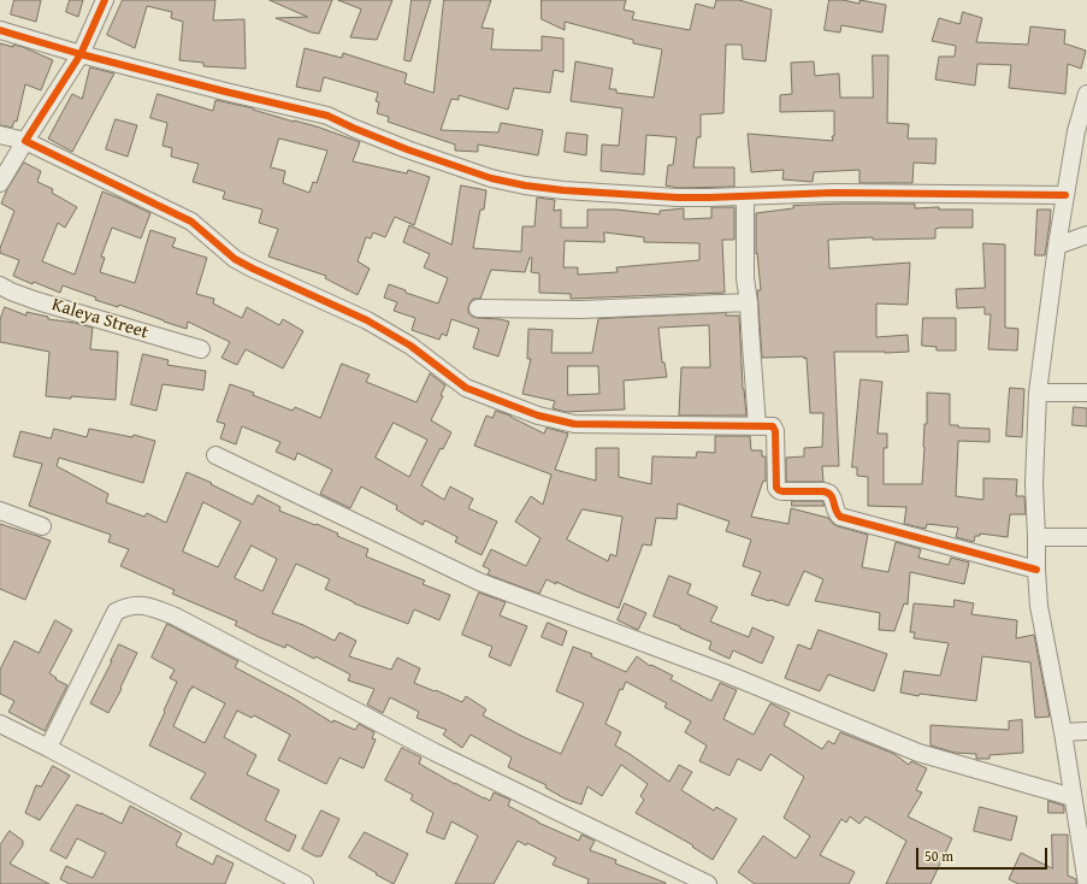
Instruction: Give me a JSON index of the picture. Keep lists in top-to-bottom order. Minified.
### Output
{"streets":{"street":["Kaleya Street"]},"scale_bar":"50 m"}
